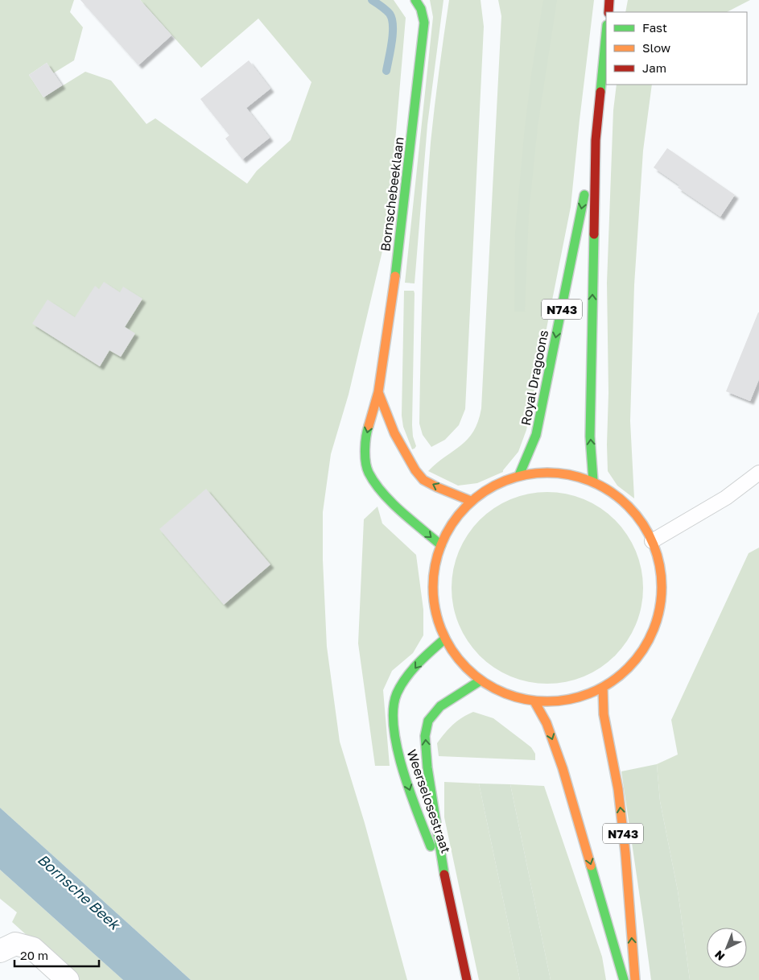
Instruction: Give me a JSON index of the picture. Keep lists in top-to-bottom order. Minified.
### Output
{"streets":{"main road":["Bornschebeeklaan","N743","Royal Dragoons","Weerselosestraat"]},"water":["Bornsche Beek"],"legend":["Fast","Slow","Jam"],"scale_bar":"20 m","north":"bottom left"}
